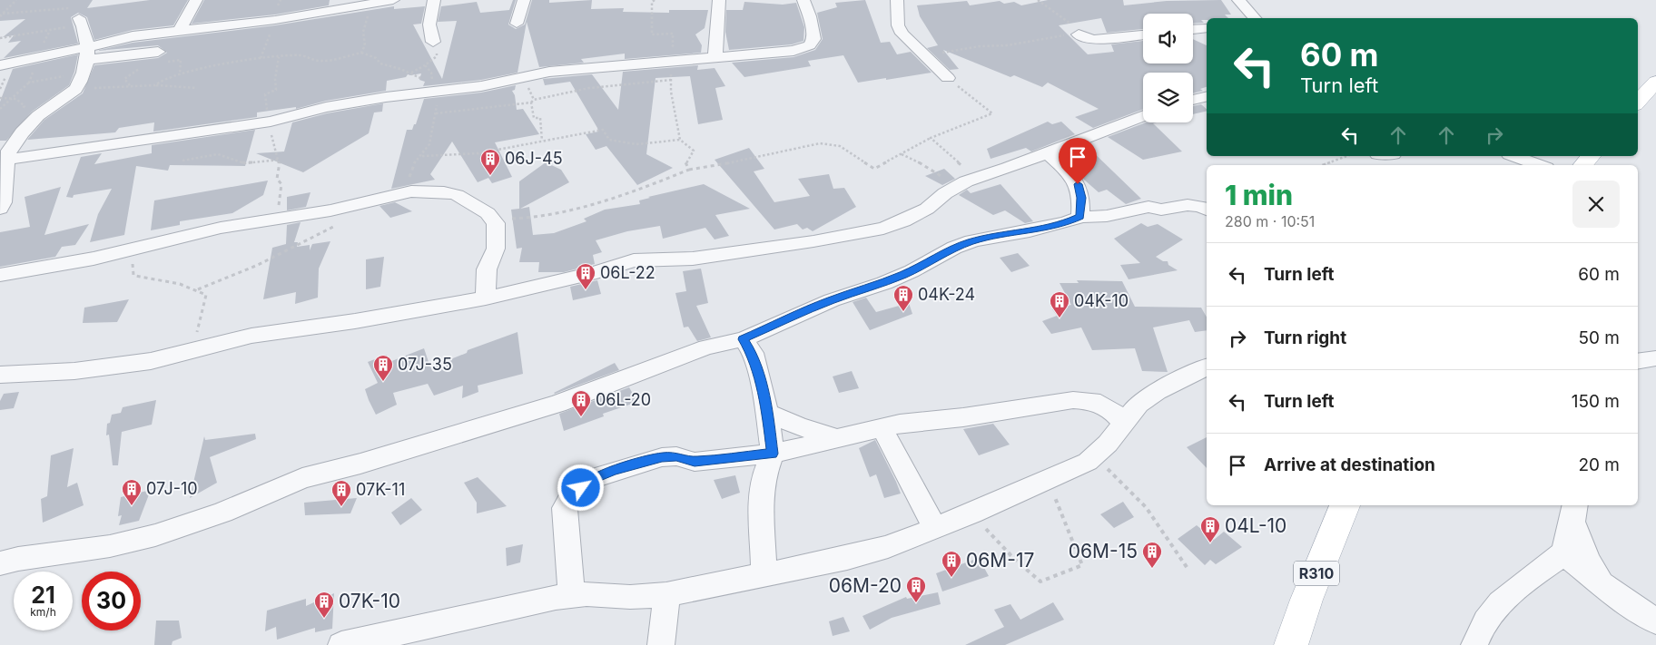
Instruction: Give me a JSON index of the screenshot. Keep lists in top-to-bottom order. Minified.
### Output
{"streets":{"main road":["R310"]},"places":{"building":["06J-45","06L-22","04K-24","04K-10","07J-35","06L-20","07J-10","07K-11","04L-10","06M-15","06M-17","06M-20","07K-10"]},"page":{"turn":["60 m","Turn left"],"heading":["1 min","280 m · 10:51"],"list":[{"name":"Turn left","value":"60 m"},{"name":"Turn right","value":"50 m"},{"name":"Turn left","value":"150 m"},{"name":"Arrive at destination","value":"20 m"}],"speed":"21 km/h","limit":"30"}}
